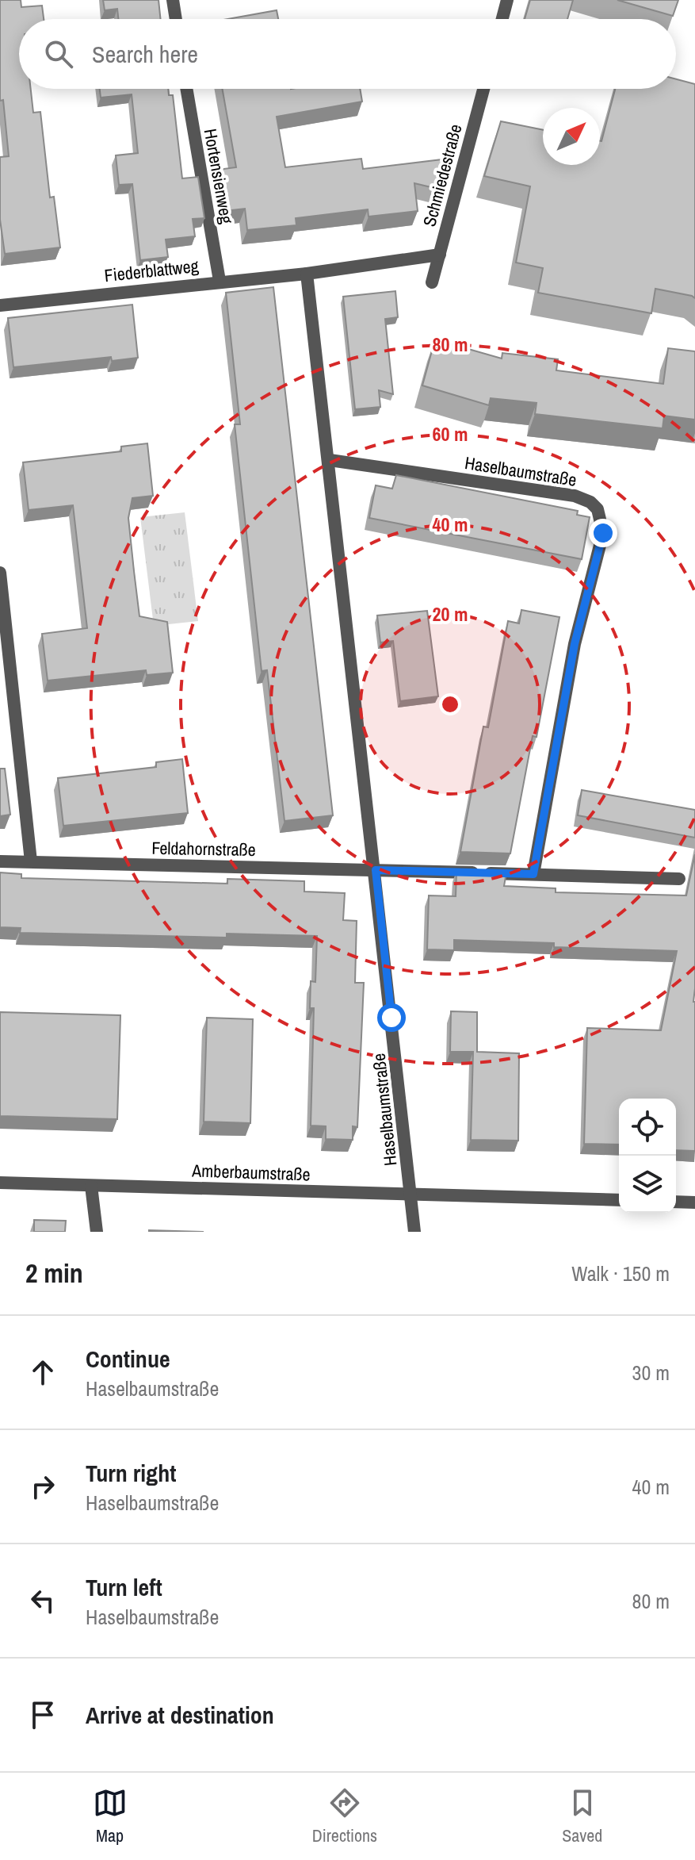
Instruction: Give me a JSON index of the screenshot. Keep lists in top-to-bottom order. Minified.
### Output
{"streets":{"street":["Schmiedestraße","Hortensienweg","Fiederblattweg","Haselbaumstraße","Feldahornstraße","Amberbaumstraße"]},"crossings":[["Hortensienweg","Fiederblattweg"],["Fiederblattweg","Haselbaumstraße"],["Haselbaumstraße","Feldahornstraße"],["Haselbaumstraße","Amberbaumstraße"]],"north":"top right","page":{"search":"Search here","heading":["2 min","Walk · 150 m"],"list":[["Continue","Haselbaumstraße","30 m"],["Turn right","Haselbaumstraße","40 m"],["Turn left","Haselbaumstraße","80 m"],"Arrive at destination"],"nav":["Map","Directions","Saved"]},"rings":["80 m","60 m","40 m","20 m"]}
